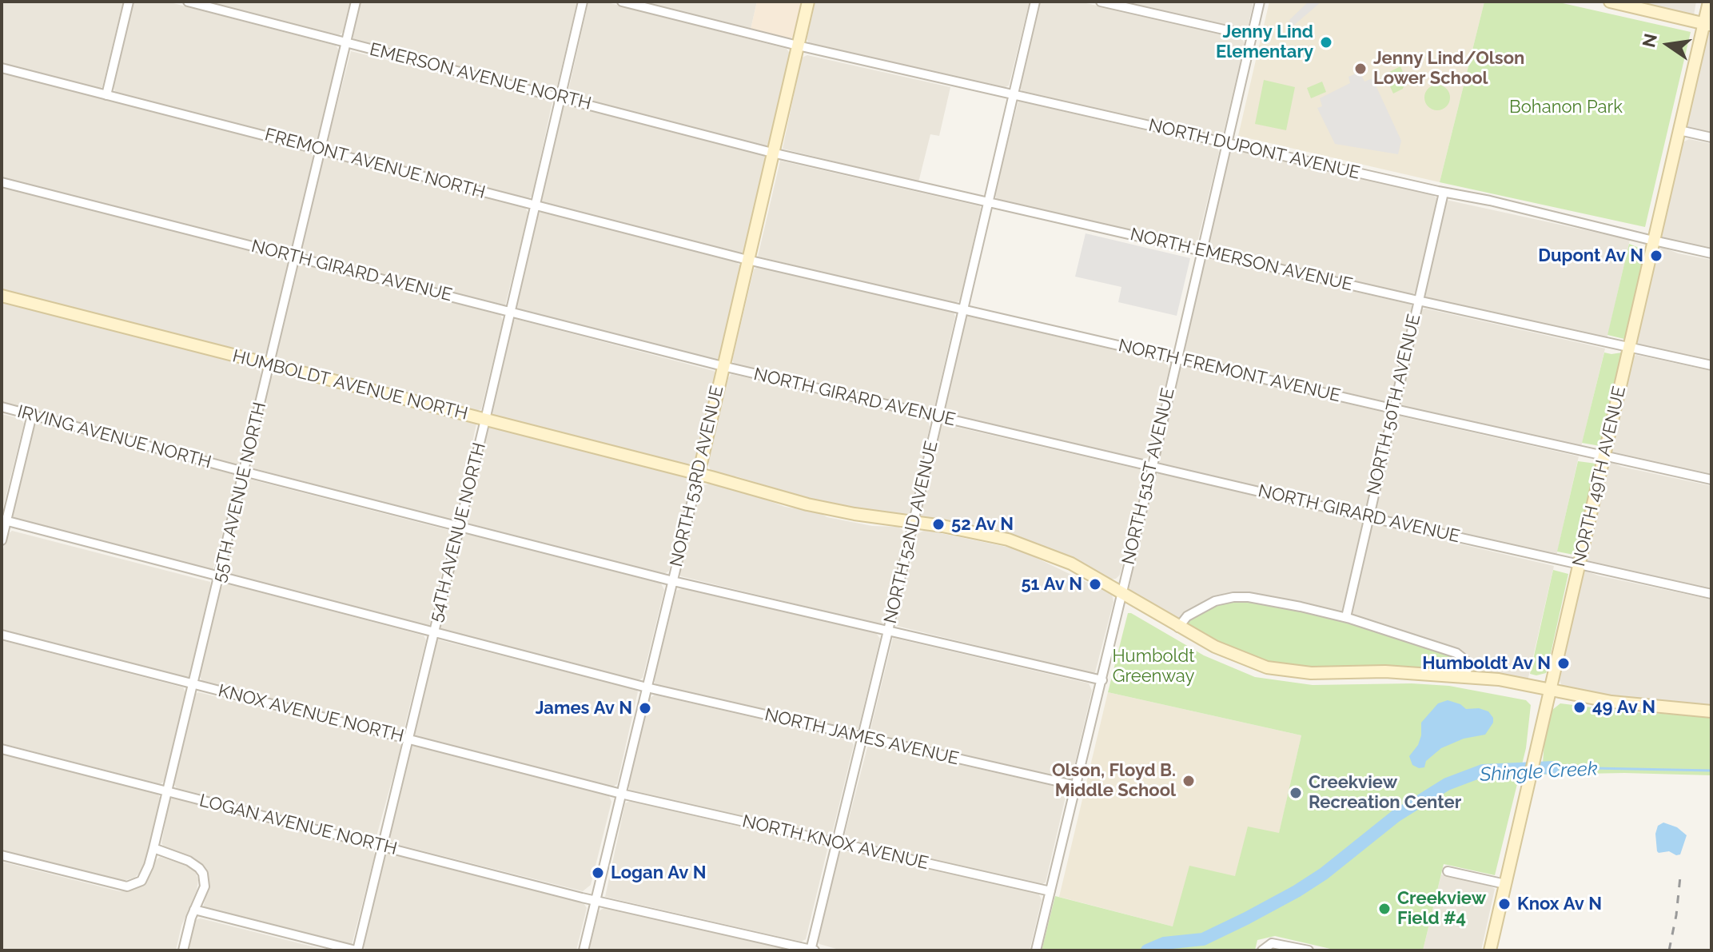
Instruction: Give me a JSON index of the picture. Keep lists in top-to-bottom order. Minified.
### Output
{"streets":{"street":["EMERSON AVENUE NORTH","NORTH DUPONT AVENUE","FREMONT AVENUE NORTH","NORTH EMERSON AVENUE","NORTH GIRARD AVENUE","NORTH FREMONT AVENUE","HUMBOLDT AVENUE NORTH","NORTH 50TH AVENUE","IRVING AVENUE NORTH","NORTH 53RD AVENUE","NORTH 51ST AVENUE","NORTH 49TH AVENUE","55TH AVENUE NORTH","54TH AVENUE NORTH","NORTH 52ND AVENUE","KNOX AVENUE NORTH","NORTH JAMES AVENUE","LOGAN AVENUE NORTH","NORTH KNOX AVENUE"]},"crossings":[["EMERSON AVENUE NORTH","NORTH EMERSON AVENUE"],["EMERSON AVENUE NORTH","NORTH 53RD AVENUE"],["EMERSON AVENUE NORTH","55TH AVENUE NORTH"],["EMERSON AVENUE NORTH","54TH AVENUE NORTH"],["NORTH DUPONT AVENUE","NORTH 50TH AVENUE"],["NORTH DUPONT AVENUE","NORTH 53RD AVENUE"],["NORTH DUPONT AVENUE","NORTH 51ST AVENUE"],["NORTH DUPONT AVENUE","NORTH 49TH AVENUE"],["NORTH DUPONT AVENUE","NORTH 52ND AVENUE"],["FREMONT AVENUE NORTH","NORTH FREMONT AVENUE"],["FREMONT AVENUE NORTH","NORTH 53RD AVENUE"],["FREMONT AVENUE NORTH","55TH AVENUE NORTH"],["FREMONT AVENUE NORTH","54TH AVENUE NORTH"],["NORTH EMERSON AVENUE","NORTH 50TH AVENUE"],["NORTH EMERSON AVENUE","NORTH 53RD AVENUE"],["NORTH EMERSON AVENUE","NORTH 51ST AVENUE"],["NORTH EMERSON AVENUE","NORTH 49TH AVENUE"],["NORTH EMERSON AVENUE","NORTH 52ND AVENUE"],["NORTH GIRARD AVENUE","NORTH 50TH AVENUE"],["NORTH GIRARD AVENUE","NORTH 53RD AVENUE"],["NORTH GIRARD AVENUE","NORTH 51ST AVENUE"],["NORTH GIRARD AVENUE","NORTH 49TH AVENUE"],["NORTH GIRARD AVENUE","55TH AVENUE NORTH"],["NORTH GIRARD AVENUE","54TH AVENUE NORTH"],["NORTH GIRARD AVENUE","NORTH 52ND AVENUE"],["NORTH FREMONT AVENUE","NORTH 50TH AVENUE"],["NORTH FREMONT AVENUE","NORTH 53RD AVENUE"],["NORTH FREMONT AVENUE","NORTH 51ST AVENUE"],["NORTH FREMONT AVENUE","NORTH 49TH AVENUE"],["NORTH FREMONT AVENUE","NORTH 52ND AVENUE"],["HUMBOLDT AVENUE NORTH","NORTH 53RD AVENUE"],["HUMBOLDT AVENUE NORTH","NORTH 51ST AVENUE"],["HUMBOLDT AVENUE NORTH","NORTH 49TH AVENUE"],["HUMBOLDT AVENUE NORTH","55TH AVENUE NORTH"],["HUMBOLDT AVENUE NORTH","54TH AVENUE NORTH"],["HUMBOLDT AVENUE NORTH","NORTH 52ND AVENUE"],["IRVING AVENUE NORTH","NORTH 53RD AVENUE"],["IRVING AVENUE NORTH","NORTH 51ST AVENUE"],["IRVING AVENUE NORTH","55TH AVENUE NORTH"],["IRVING AVENUE NORTH","54TH AVENUE NORTH"],["IRVING AVENUE NORTH","NORTH 52ND AVENUE"],["NORTH 53RD AVENUE","KNOX AVENUE NORTH"],["NORTH 53RD AVENUE","NORTH JAMES AVENUE"],["NORTH 53RD AVENUE","LOGAN AVENUE NORTH"],["NORTH 53RD AVENUE","NORTH KNOX AVENUE"],["NORTH 51ST AVENUE","NORTH JAMES AVENUE"],["NORTH 51ST AVENUE","NORTH KNOX AVENUE"],["55TH AVENUE NORTH","KNOX AVENUE NORTH"],["55TH AVENUE NORTH","NORTH JAMES AVENUE"],["55TH AVENUE NORTH","LOGAN AVENUE NORTH"],["54TH AVENUE NORTH","KNOX AVENUE NORTH"],["54TH AVENUE NORTH","NORTH JAMES AVENUE"],["54TH AVENUE NORTH","LOGAN AVENUE NORTH"],["NORTH 52ND AVENUE","NORTH JAMES AVENUE"],["NORTH 52ND AVENUE","LOGAN AVENUE NORTH"],["NORTH 52ND AVENUE","NORTH KNOX AVENUE"],["KNOX AVENUE NORTH","NORTH KNOX AVENUE"]],"water":["Shingle Creek"],"parks":["Bohanon Park","Humboldt Greenway"],"places":["Jenny Lind Elementary","Jenny Lind/Olson Lower School","Dupont Av N","52 Av N","51 Av N","Humboldt Av N","49 Av N","James Av N","Olson, Floyd B. Middle School","Creekview Recreation Center","Logan Av N","Knox Av N","Creekview Field #4"],"north":"left"}
